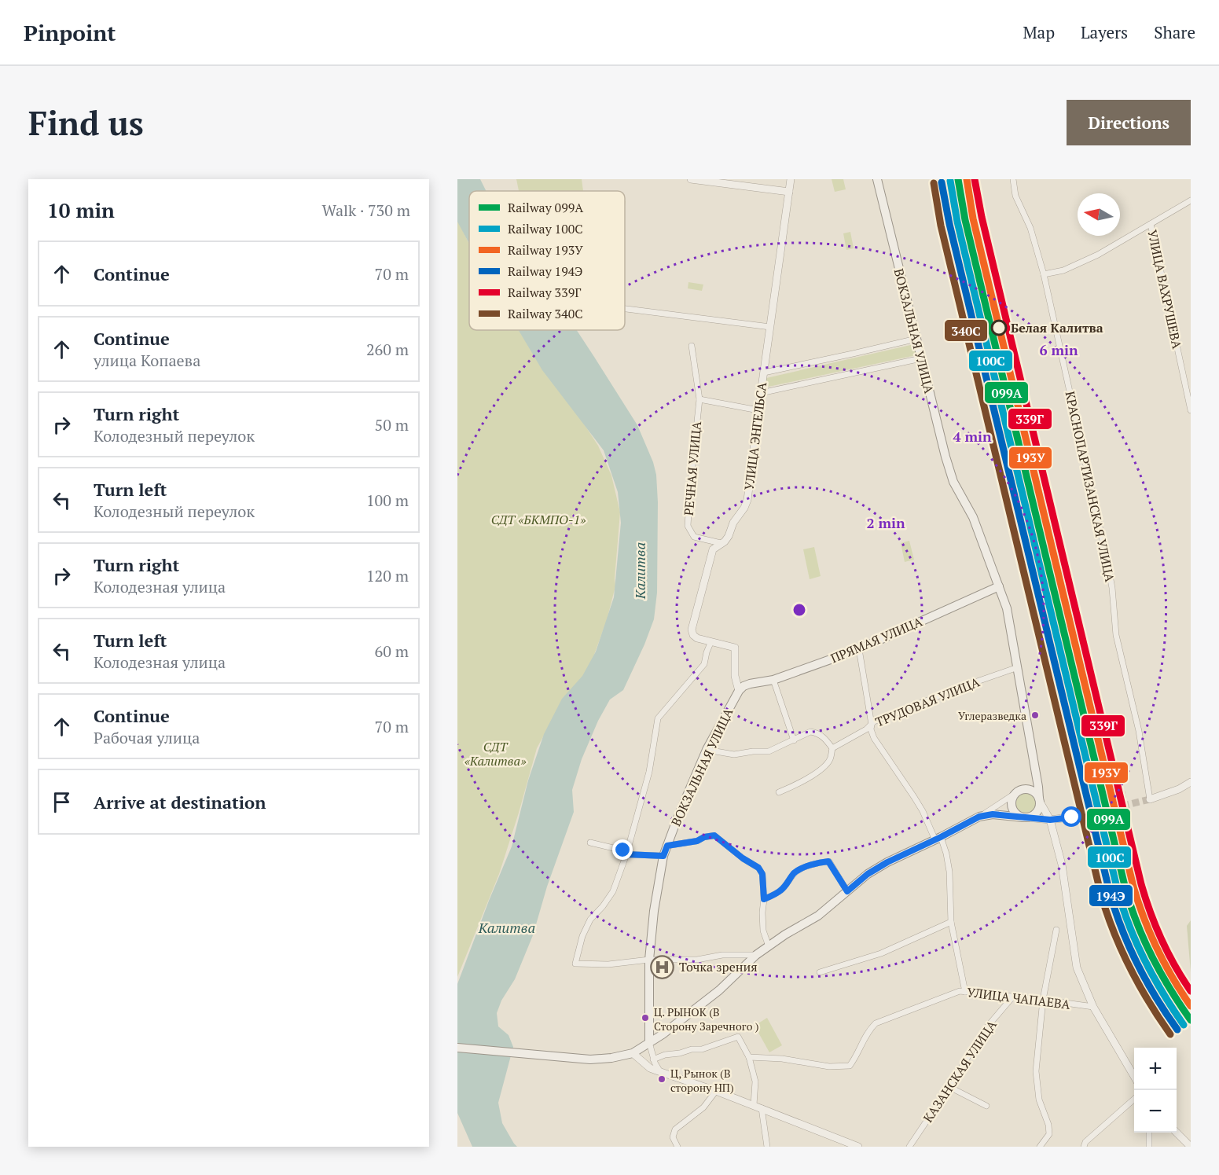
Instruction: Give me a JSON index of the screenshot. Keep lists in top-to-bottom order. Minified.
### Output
{"streets":{"main road":["ВОКЗАЛЬНАЯ УЛИЦА","ПРЯМАЯ УЛИЦА"],"street":["УЛИЦА ВАХРУШЕВА","УЛИЦА ЭНГЕЛЬСА","РЕЧНАЯ УЛИЦА","КРАСНОПАРТИЗАНСКАЯ УЛИЦА","ТРУДОВАЯ УЛИЦА","УЛИЦА ЧАПАЕВА","КАЗАНСКАЯ УЛИЦА"]},"crossings":[["ВОКЗАЛЬНАЯ УЛИЦА","УЛИЦА ЭНГЕЛЬСА"],["ВОКЗАЛЬНАЯ УЛИЦА","ПРЯМАЯ УЛИЦА"],["ВОКЗАЛЬНАЯ УЛИЦА","ТРУДОВАЯ УЛИЦА"],["УЛИЦА ЭНГЕЛЬСА","РЕЧНАЯ УЛИЦА"],["УЛИЦА ЧАПАЕВА","КАЗАНСКАЯ УЛИЦА"]],"water":["Калитва"],"parks":["СДТ «БКМПО-1»","СДТ «Калитва»"],"places":{"other":["Белая Калитва","Углеразведка","Ц. РЫНОК (В Сторону Заречного )","Ц, Рынок (В сторону НП)"],"hospital":["Точка зрения"]},"lines":["rail line 099А","rail line 193У","rail line 339Г","rail line 100C","rail line 194Э","rail line 340С"],"legend":["Railway 099А","Railway 100C","Railway 193У","Railway 194Э","Railway 339Г","Railway 340С"],"north":"left","page":{"header":"Pinpoint","nav":["Map","Layers","Share"],"buttons":"Directions","title":"Find us","heading":["10 min","Walk · 730 m"],"list":[["Continue","70 m"],["Continue","улица Копаева","260 m"],["Turn right","Колодезный переулок","50 m"],["Turn left","Колодезный переулок","100 m"],["Turn right","Колодезная улица","120 m"],["Turn left","Колодезная улица","60 m"],["Continue","Рабочая улица","70 m"],"Arrive at destination"],"map_buttons":["+","−"]},"rings":["6 min","4 min","2 min"]}
